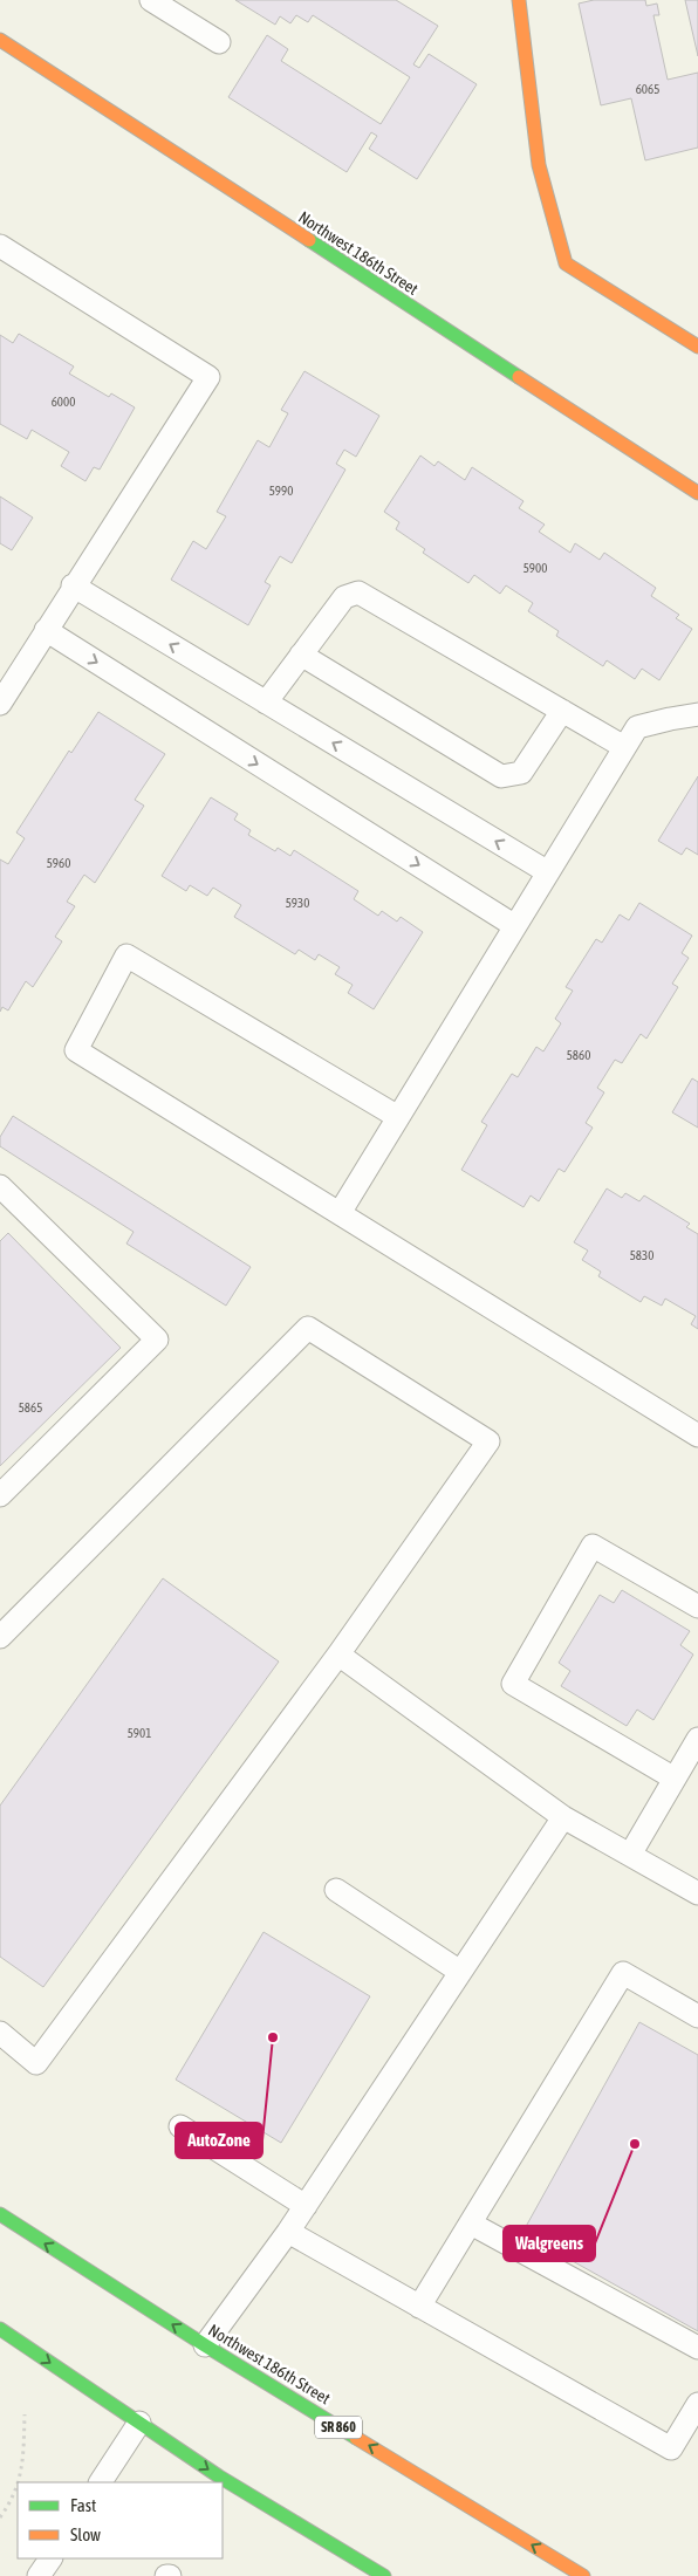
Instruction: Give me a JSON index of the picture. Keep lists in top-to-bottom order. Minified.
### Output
{"streets":{"street":["Northwest 186th Street","SR 860"]},"places":["AutoZone","Walgreens"],"house_numbers":["6065","6000","5990","5900","5960","5930","5860","5830","5865","5901"],"legend":["Fast","Slow"]}
